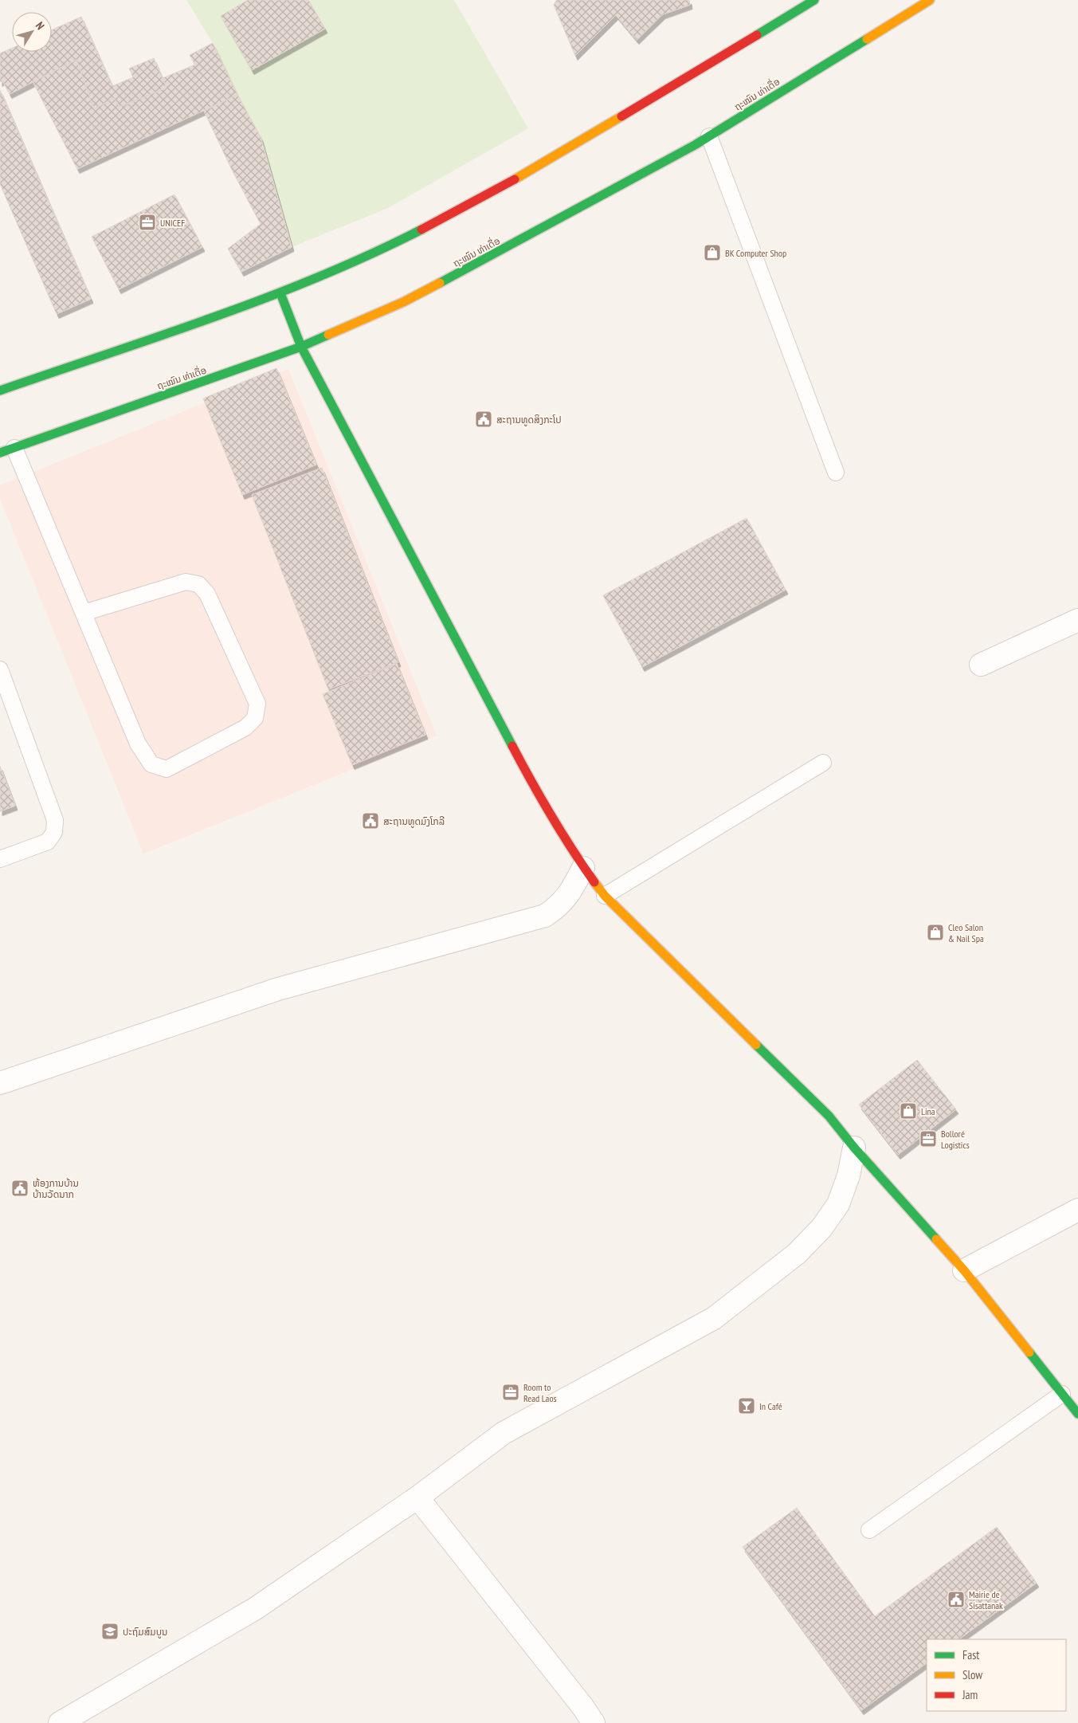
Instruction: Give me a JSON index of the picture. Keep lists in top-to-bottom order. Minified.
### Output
{"streets":{"main road":["ຖະໝົນ ທ່າເດື່ອ"]},"places":{"office":["UNICEF","Bolloré Logistics","Room to Read Laos"],"shop":["BK Computer Shop","Cleo Salon & Nail Spa","Lina"],"public building":["ສະຖານທູດສິງກະໂປ","ສະຖານທູດມົງໂກລີ","ຫ້ອງການບ້ານ ບ້ານວັດນາກ","Mairie de Sisattanak"],"bar":["In Café"],"school or university":["ປະຖົມສົມບູນ"]},"legend":["Fast","Slow","Jam"],"north":"top right"}
